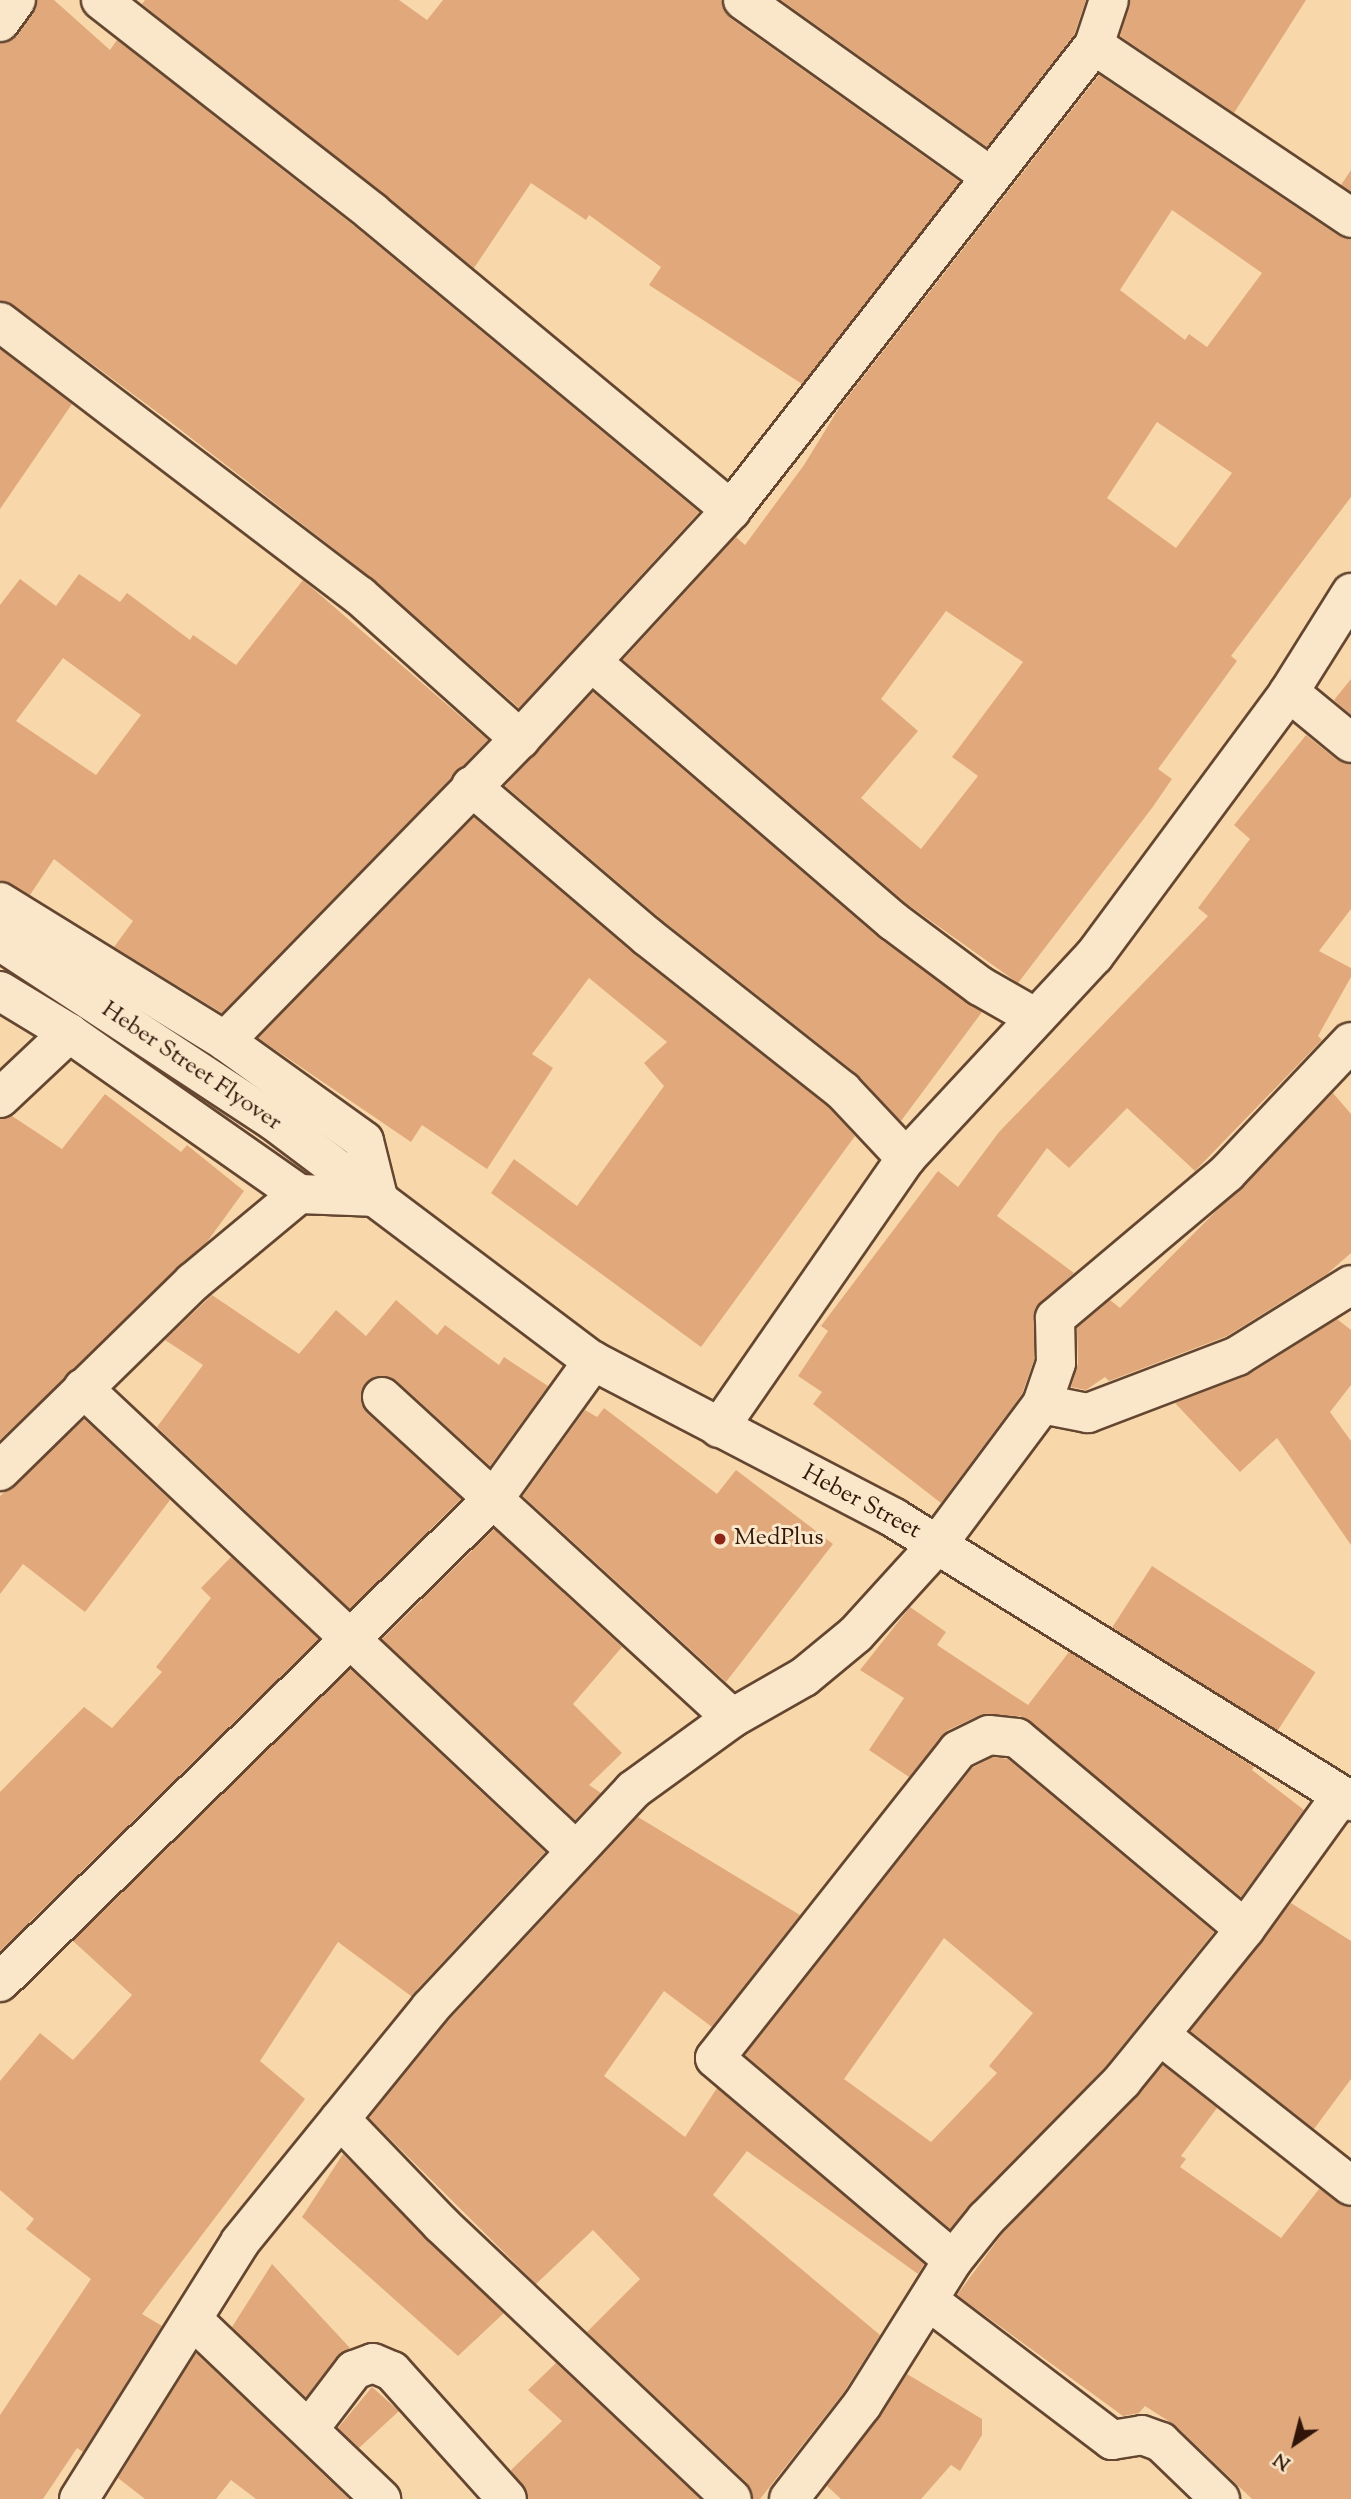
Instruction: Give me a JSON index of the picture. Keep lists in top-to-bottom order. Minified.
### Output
{"streets":{"street":["Heber Street Flyover","Heber Street"]},"crossings":[["Heber Street Flyover","Heber Street"]],"places":["MedPlus"],"north":"bottom left"}
